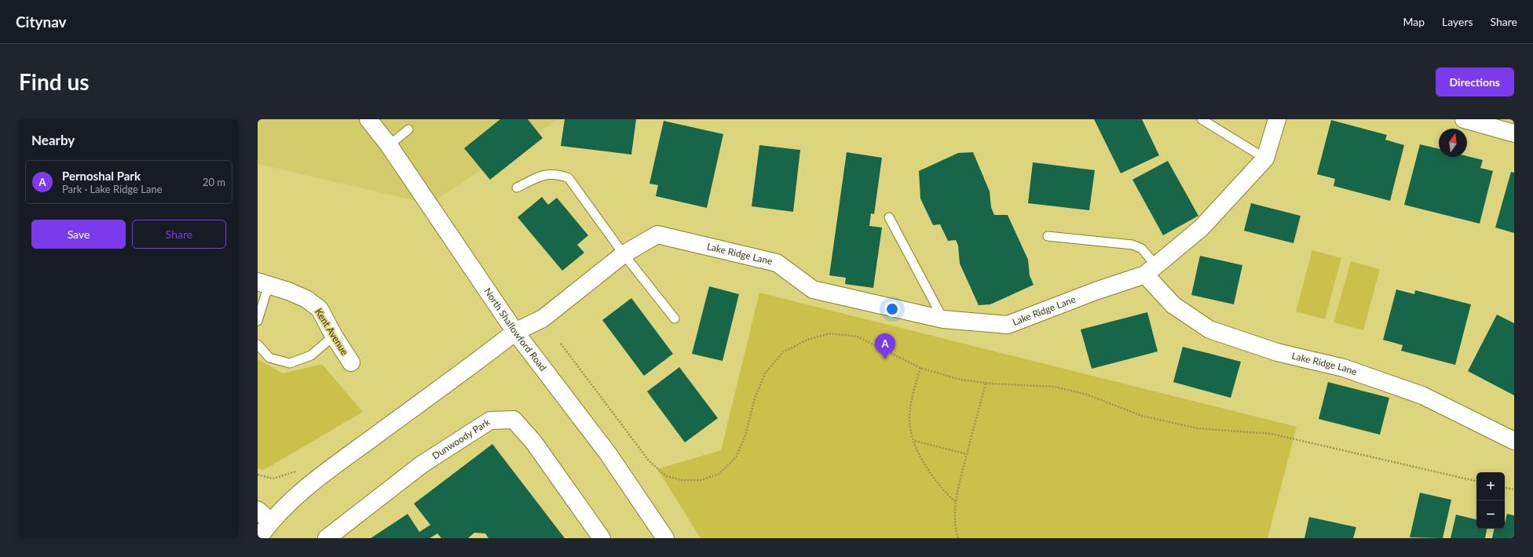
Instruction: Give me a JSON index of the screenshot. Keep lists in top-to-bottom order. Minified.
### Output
{"streets":{"street":["Lake Ridge Lane","North Shallowford Road","Kent Avenue","Dunwoody Park"]},"crossings":[["Lake Ridge Lane","North Shallowford Road"]],"north":"top","page":{"header":"Citynav","nav":["Map","Layers","Share"],"buttons":["Directions",["Save","Share"]],"title":"Find us","heading":"Nearby","list":[{"mark":"A","name":"Pernoshal Park","note":"Park · Lake Ridge Lane","value":"20 m"}],"pins":"A","map_buttons":["+","−"]}}
